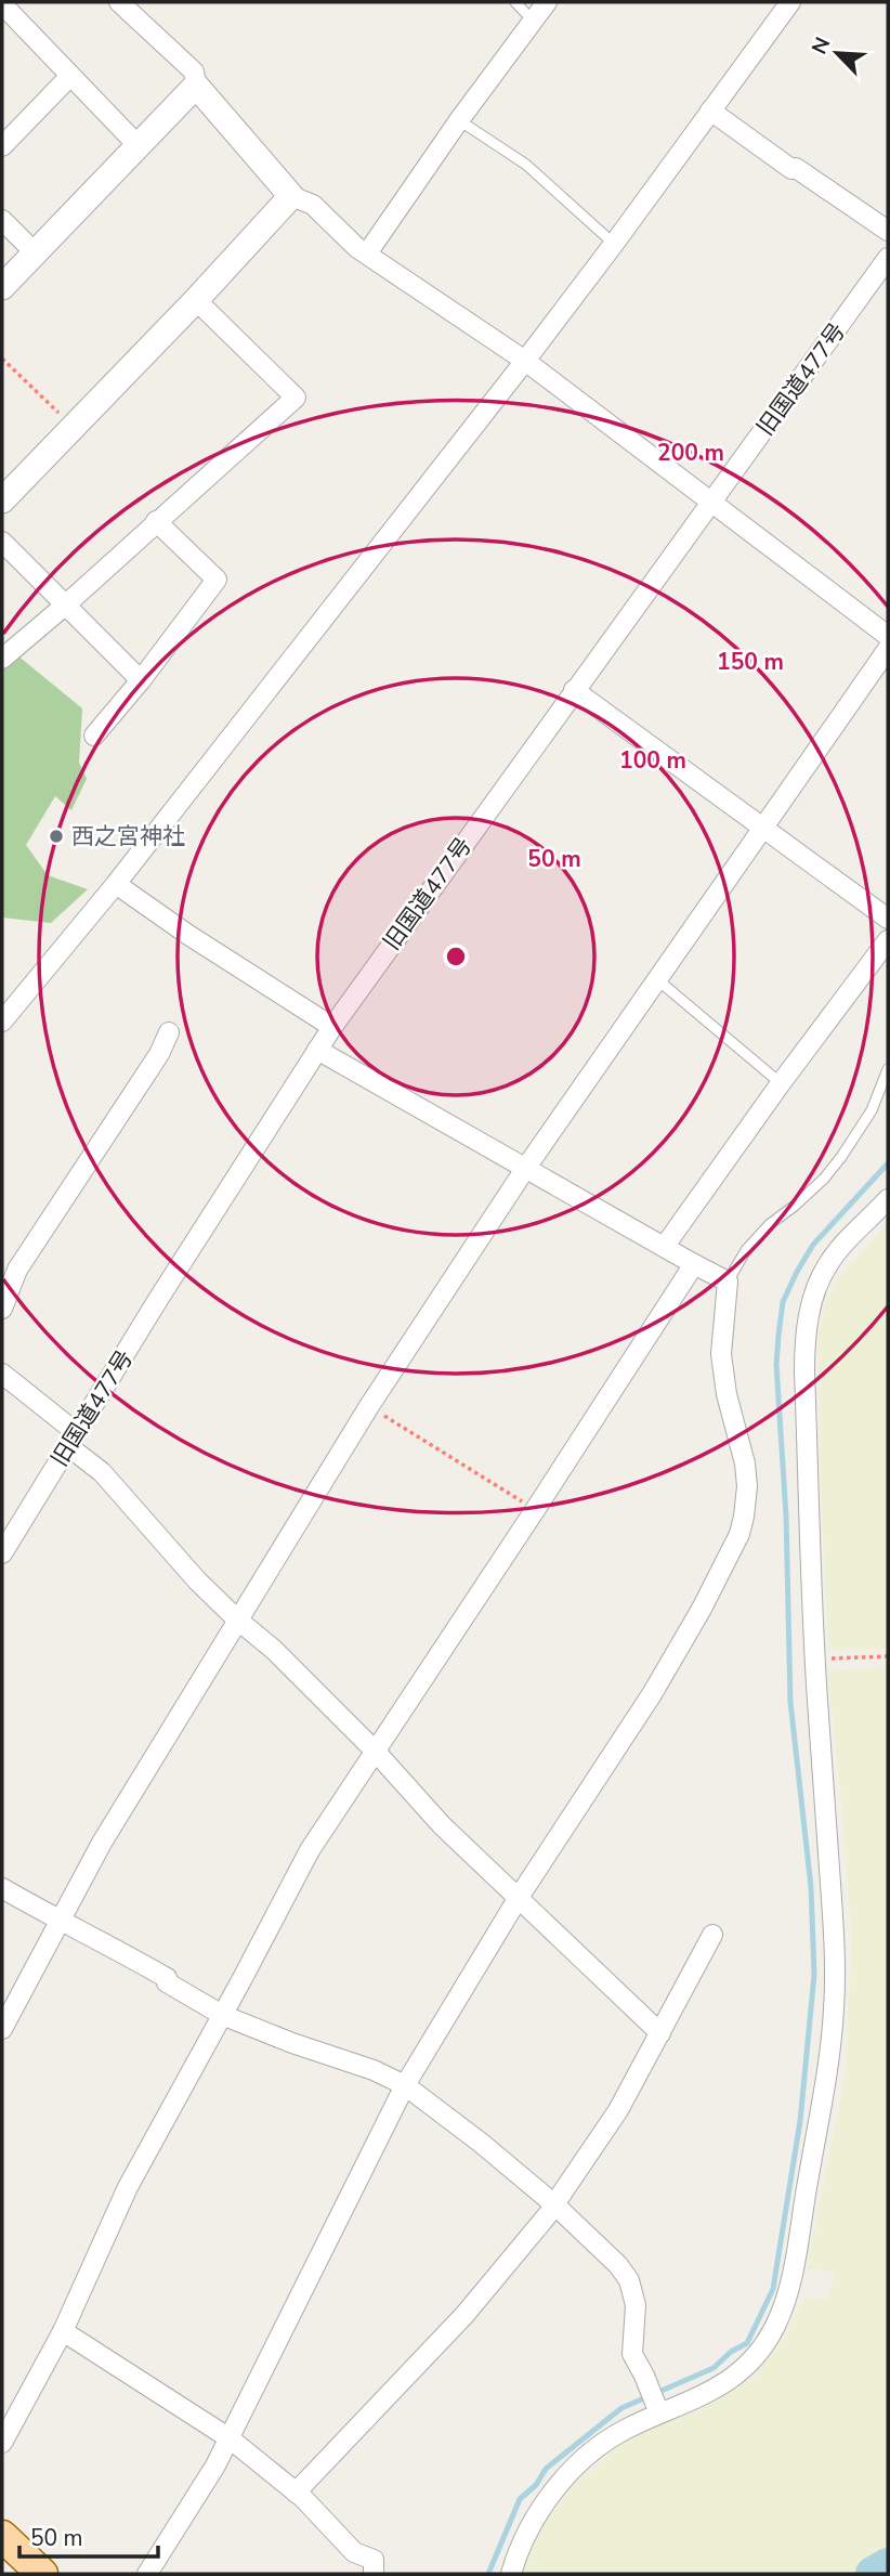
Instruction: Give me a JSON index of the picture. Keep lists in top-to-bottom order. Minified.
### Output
{"streets":{"street":["旧国道477号"]},"places":["西之宮神社"],"scale_bar":"50 m","north":"top left","rings":["200 m","150 m","100 m","50 m"]}
